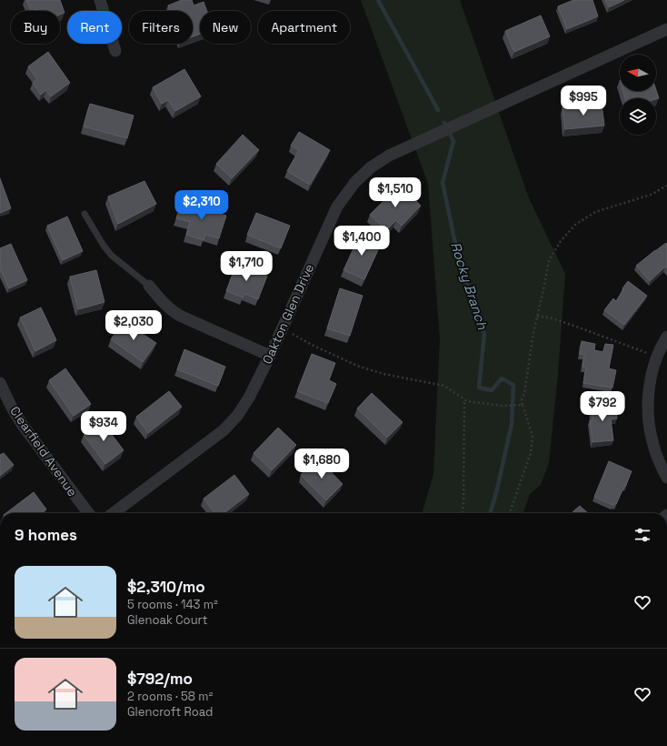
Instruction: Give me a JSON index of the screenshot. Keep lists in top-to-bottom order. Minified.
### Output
{"streets":{"street":["Oakton Glen Drive","Clearfield Avenue"]},"water":["Rocky Branch"],"north":"left","page":{"chip":["Buy","Rent","Filters","New","Apartment"],"price":["$995","$1,510","$2,310","$1,400","$1,710","$2,030","$792","$934","$1,680"],"heading":"9 homes","list":[{"name":"$2,310/mo","note":"5 rooms · 143 m² · Glenoak Court"},{"name":"$792/mo","note":"2 rooms · 58 m² · Glencroft Road"}]}}
